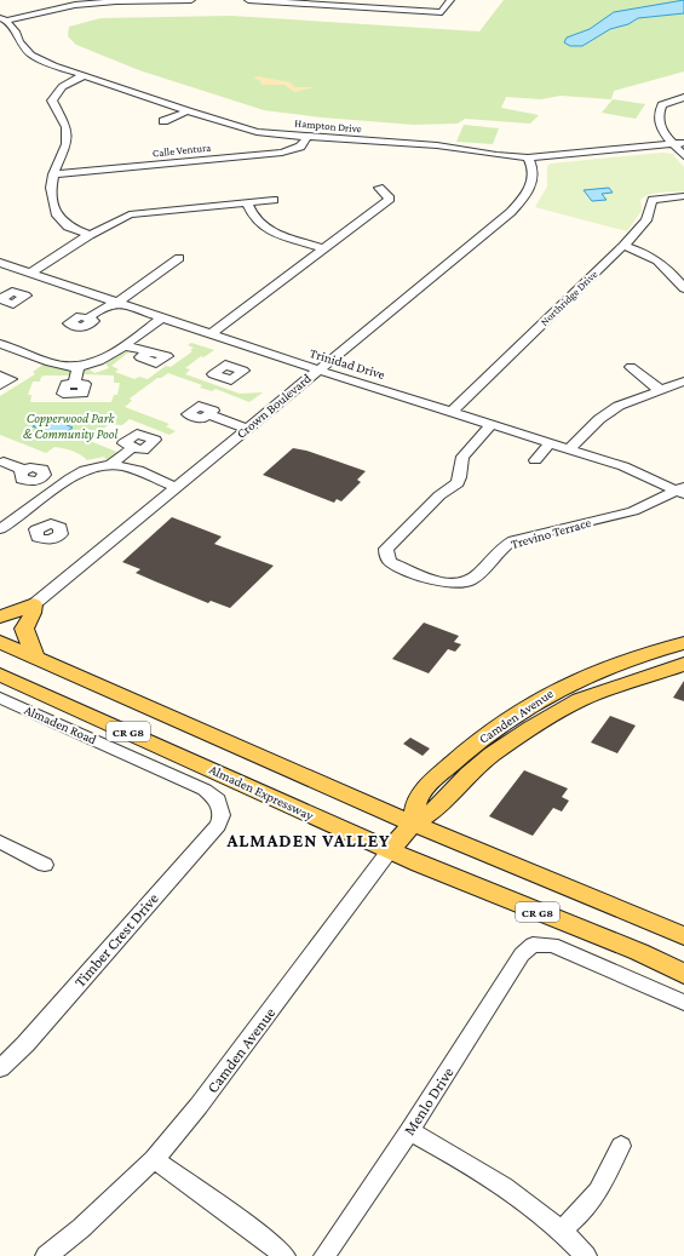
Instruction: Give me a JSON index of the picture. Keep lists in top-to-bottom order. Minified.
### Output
{"streets":{"main road":["Camden Avenue","CR G8","Almaden Expressway"],"street":["Hampton Drive","Calle Ventura","Northridge Drive","Trinidad Drive","Crown Boulevard","Trevino Terrace","Almaden Road","Timber Crest Drive","Menlo Drive"]},"crossings":[["Hampton Drive","Calle Ventura"],["Hampton Drive","Crown Boulevard"],["Northridge Drive","Trinidad Drive"],["Trinidad Drive","Crown Boulevard"],["Trinidad Drive","Trevino Terrace"],["Camden Avenue","CR G8"],["Camden Avenue","Almaden Expressway"],["Almaden Road","Timber Crest Drive"]],"districts":["ALMADEN VALLEY"],"parks":["Copperwood Park & Community Pool"]}
